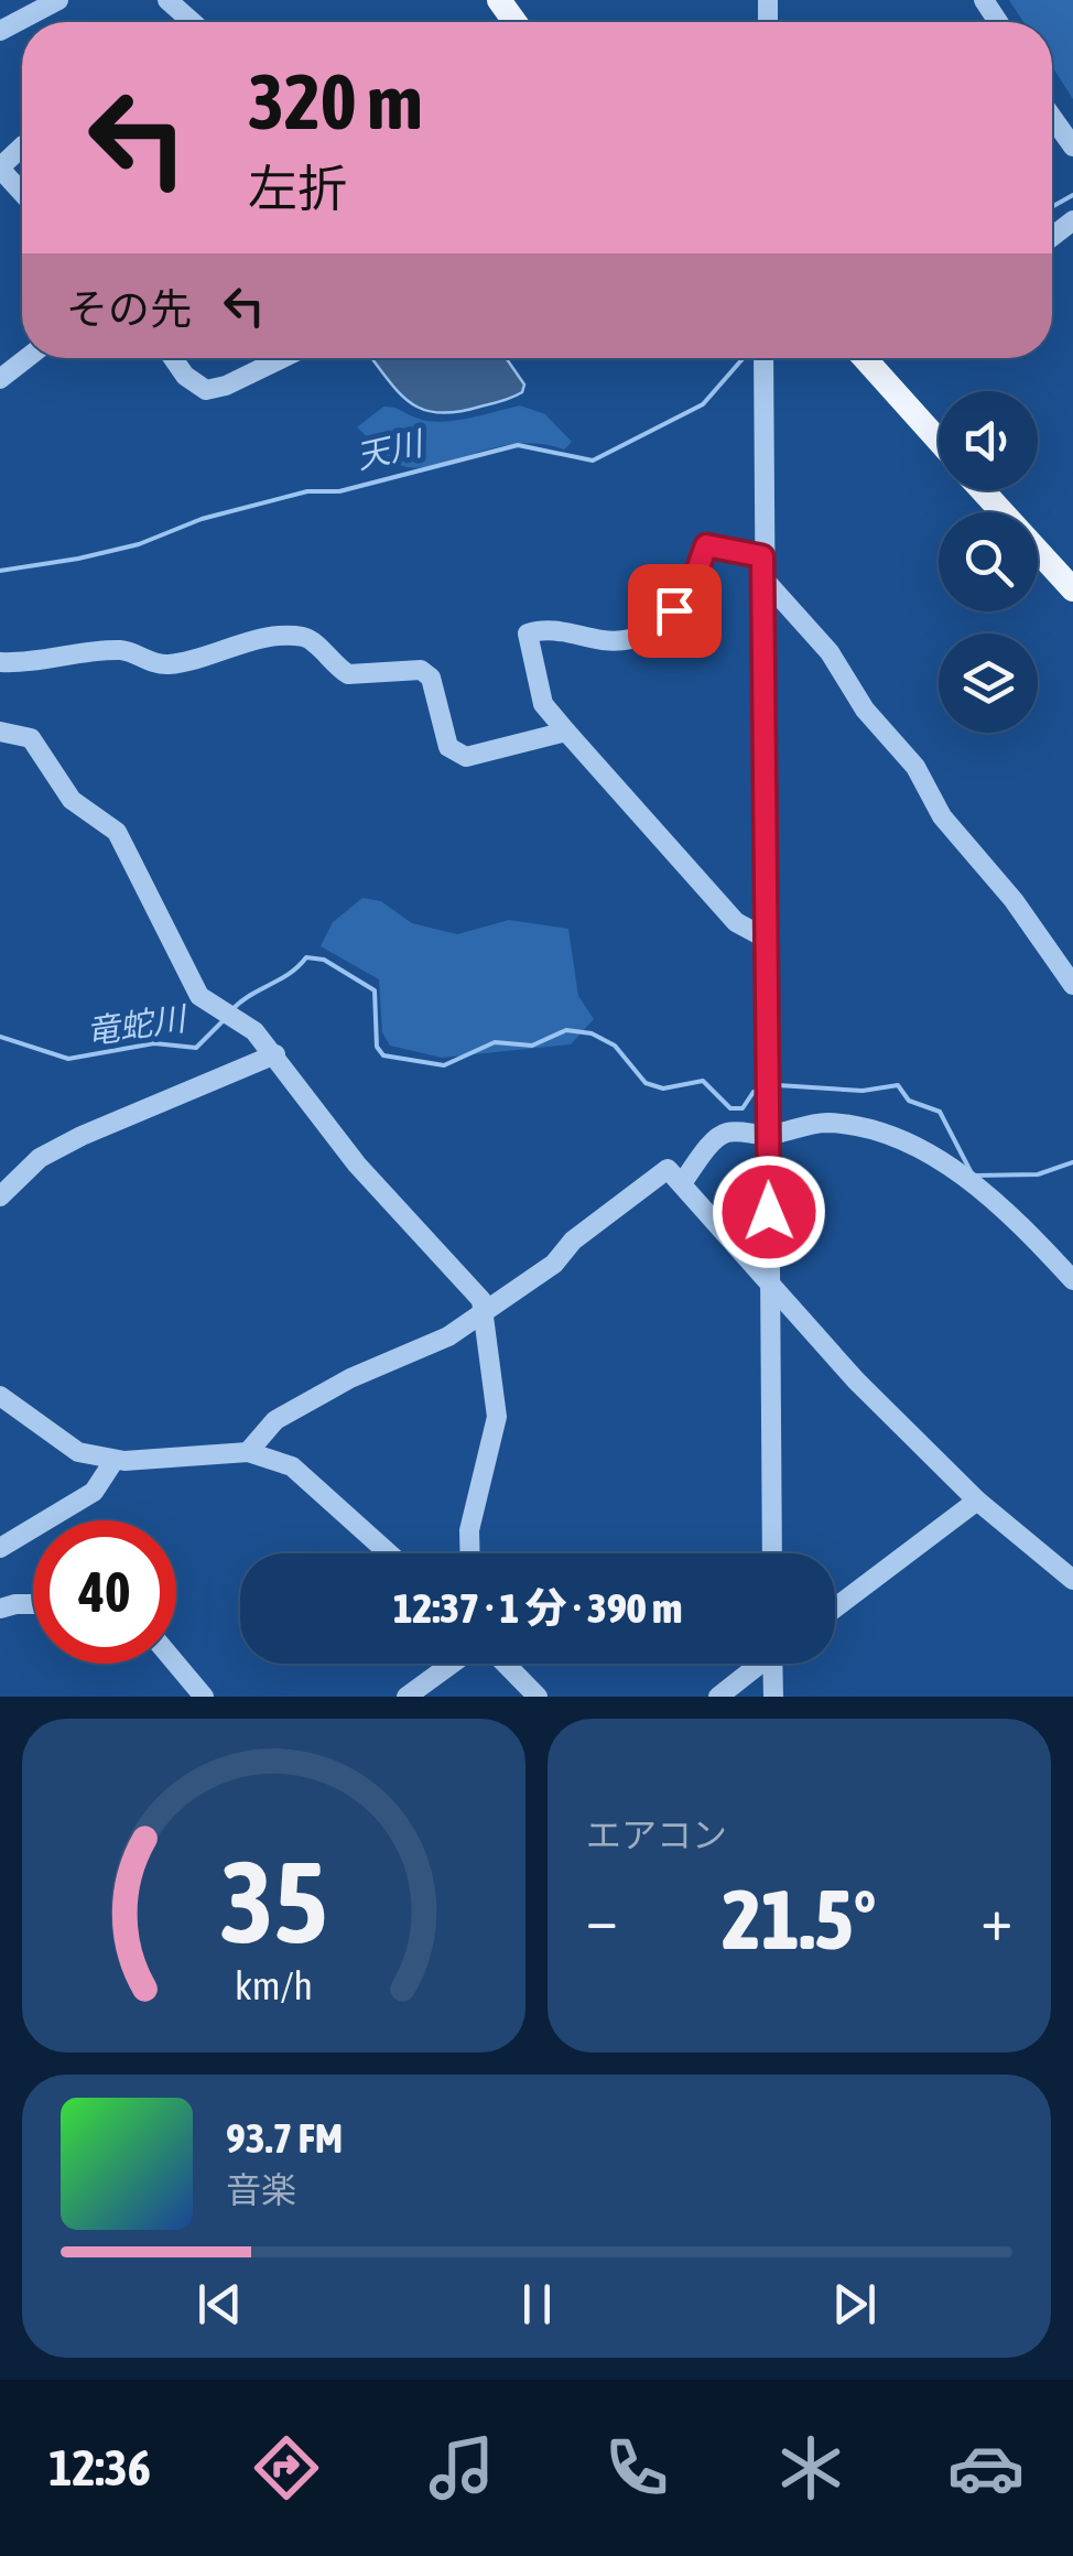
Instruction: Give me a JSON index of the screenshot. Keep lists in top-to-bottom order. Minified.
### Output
{"water":["天川","竜蛇川"],"page":{"turn":["320 m","左折"],"then":"その先","limit":"40","trip":"12:37 · 1 分 · 390 m","tile":"エアコン","heat":["−","21.5°","+"],"song":["93.7 FM","音楽"],"tabs":"12:36","gauge":["35","km/h"]}}
